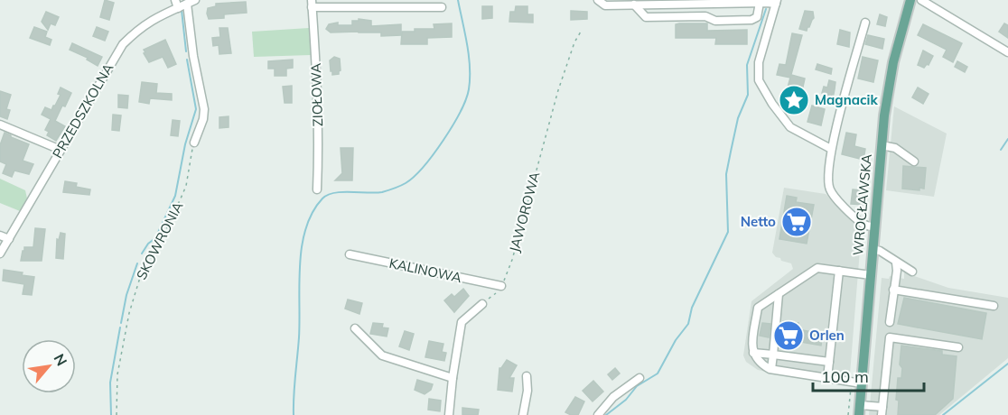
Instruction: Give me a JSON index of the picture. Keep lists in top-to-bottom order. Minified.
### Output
{"streets":{"main road":["WROCŁAWSKA"],"street":["ZIOŁOWA","PRZEDSZKOLNA","KALINOWA"],"path":["JAWOROWA","SKOWRONIA"]},"crossings":[["JAWOROWA","KALINOWA"]],"places":{"place":["Magnacik"],"supermarket":["Netto","Orlen"]},"scale_bar":"100 m","north":"top right"}
